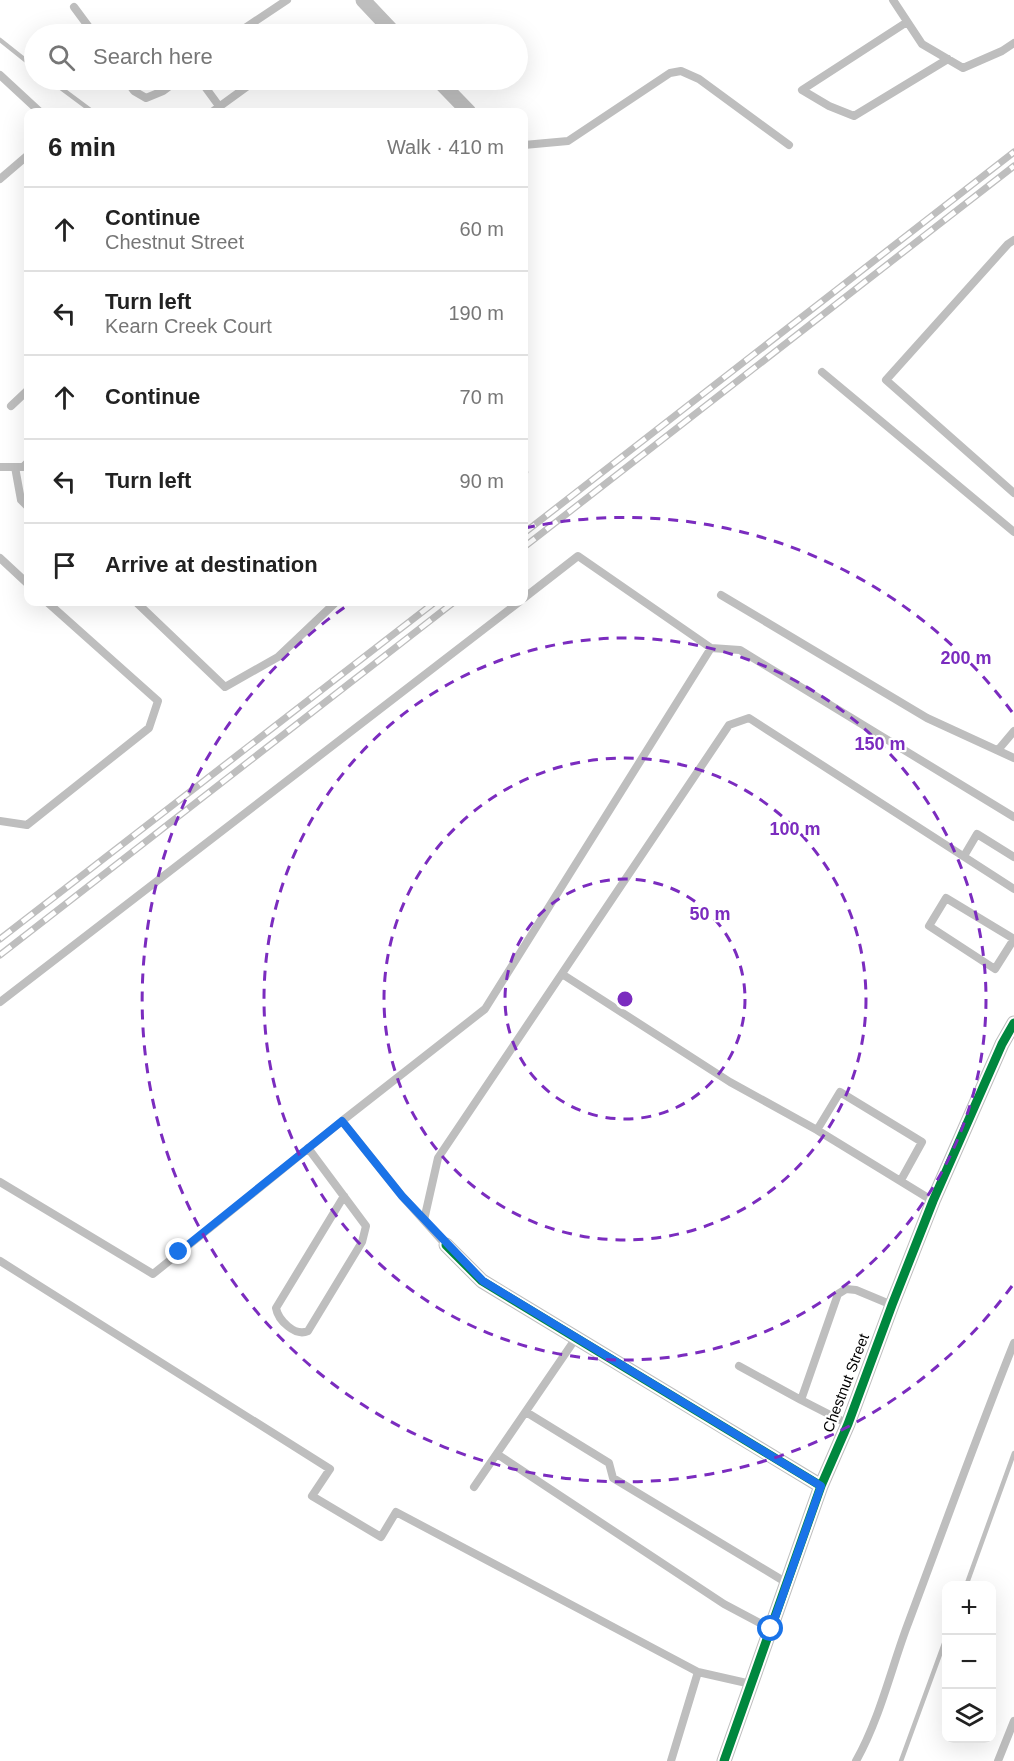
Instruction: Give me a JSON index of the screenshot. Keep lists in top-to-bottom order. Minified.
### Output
{"streets":{"street":["Chestnut Street"]},"page":{"search":"Search here","heading":["6 min","Walk · 410 m"],"list":[["Continue","Chestnut Street","60 m"],["Turn left","Kearn Creek Court","190 m"],["Continue","70 m"],["Turn left","90 m"],"Arrive at destination"],"map_buttons":["+","−"]},"rings":["200 m","150 m","100 m","50 m"]}
